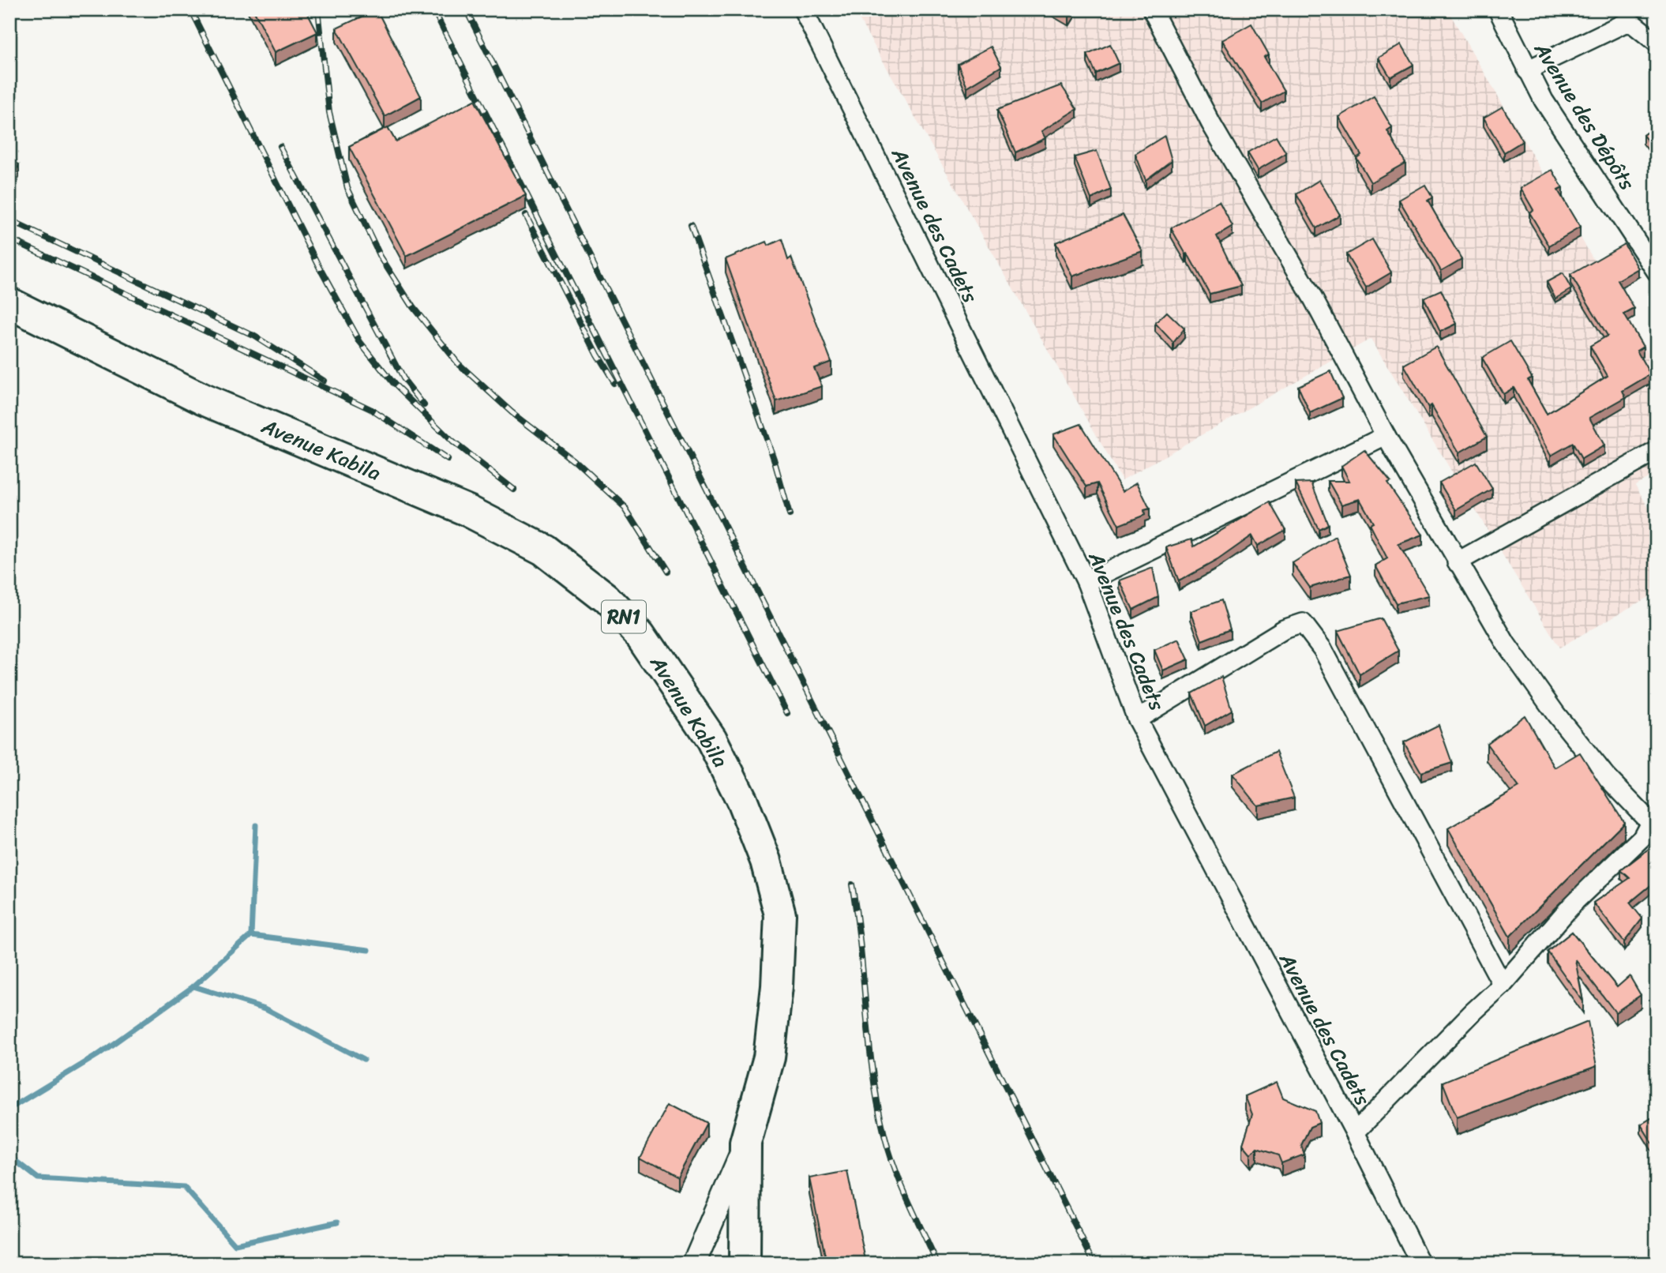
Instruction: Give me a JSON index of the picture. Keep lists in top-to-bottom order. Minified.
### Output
{"streets":{"highway":["Avenue Kabila","RN1"],"street":["Avenue des Dépôts","Avenue des Cadets"]}}
